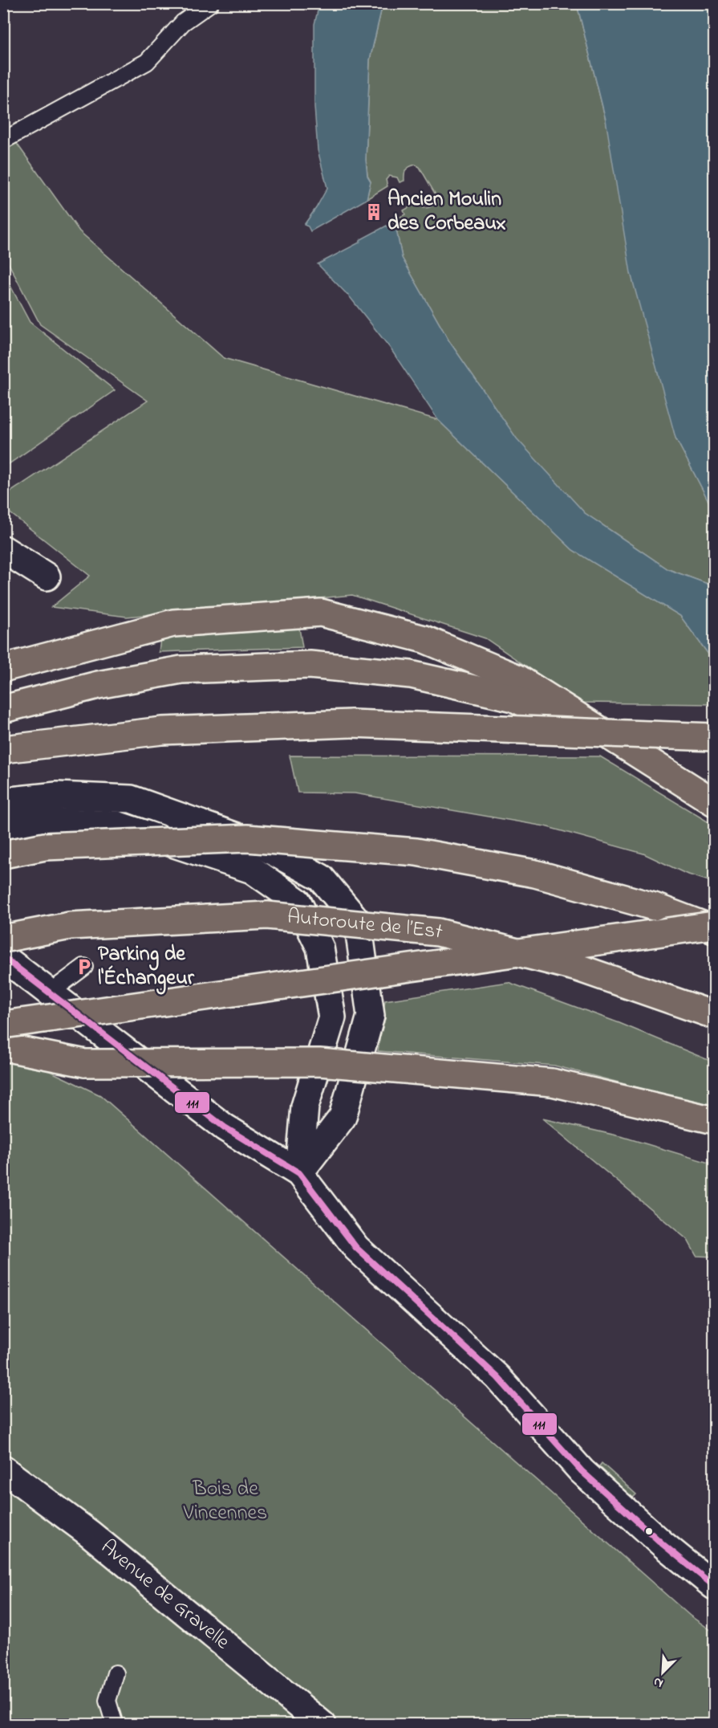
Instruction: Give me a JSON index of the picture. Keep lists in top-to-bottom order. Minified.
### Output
{"streets":{"highway":["Autoroute de l’Est"],"street":["Avenue de Gravelle"]},"parks":["Bois de Vincennes"],"places":{"building":["Ancien Moulin des Corbeaux"],"parking":["Parking de l'Échangeur"]},"lines":["transit line 111"],"north":"bottom left"}
